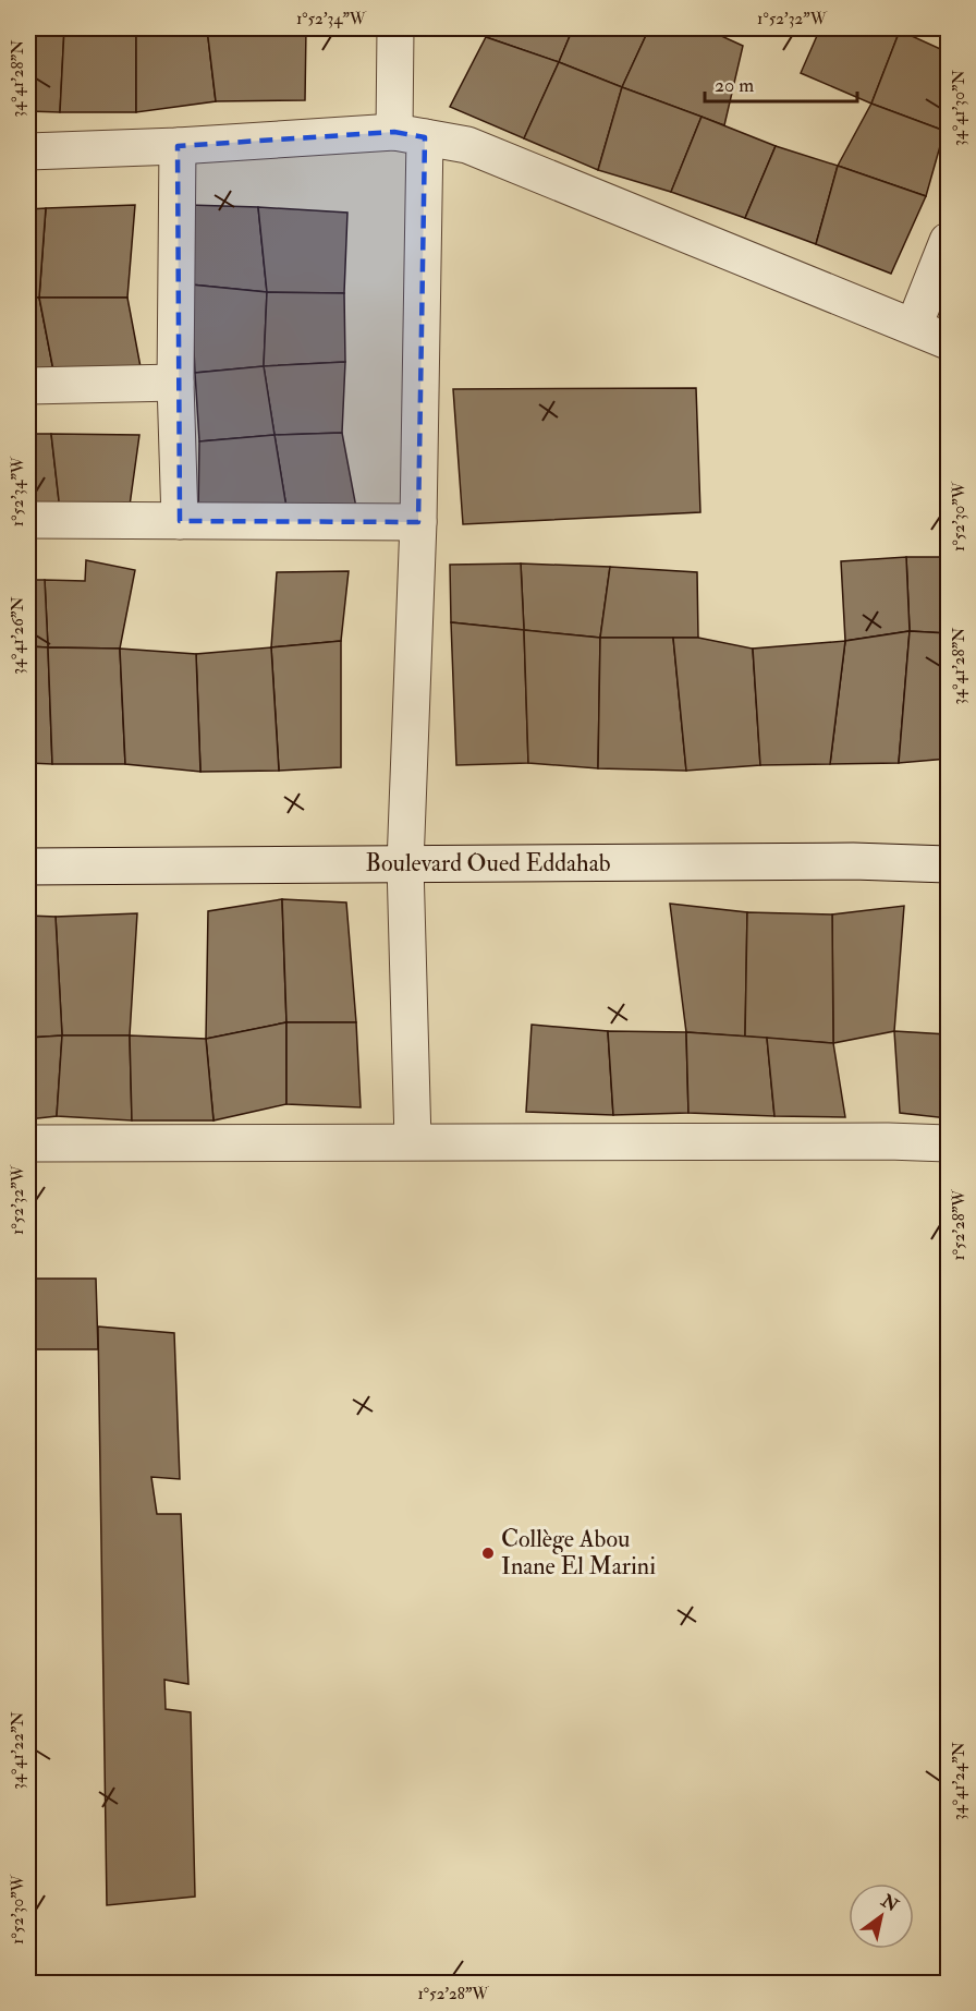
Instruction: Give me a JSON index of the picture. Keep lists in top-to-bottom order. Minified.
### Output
{"streets":{"street":["Boulevard Oued Eddahab"]},"places":["Collège Abou Inane El Marini"],"scale_bar":"20 m","north":"top right","coordinates":["1°52'34\"W","1°52'32\"W","34°41'28\"N","34°41'30\"N","1°52'30\"W","34°41'26\"N","1°52'28\"W","34°41'22\"N","34°41'24\"N"]}
